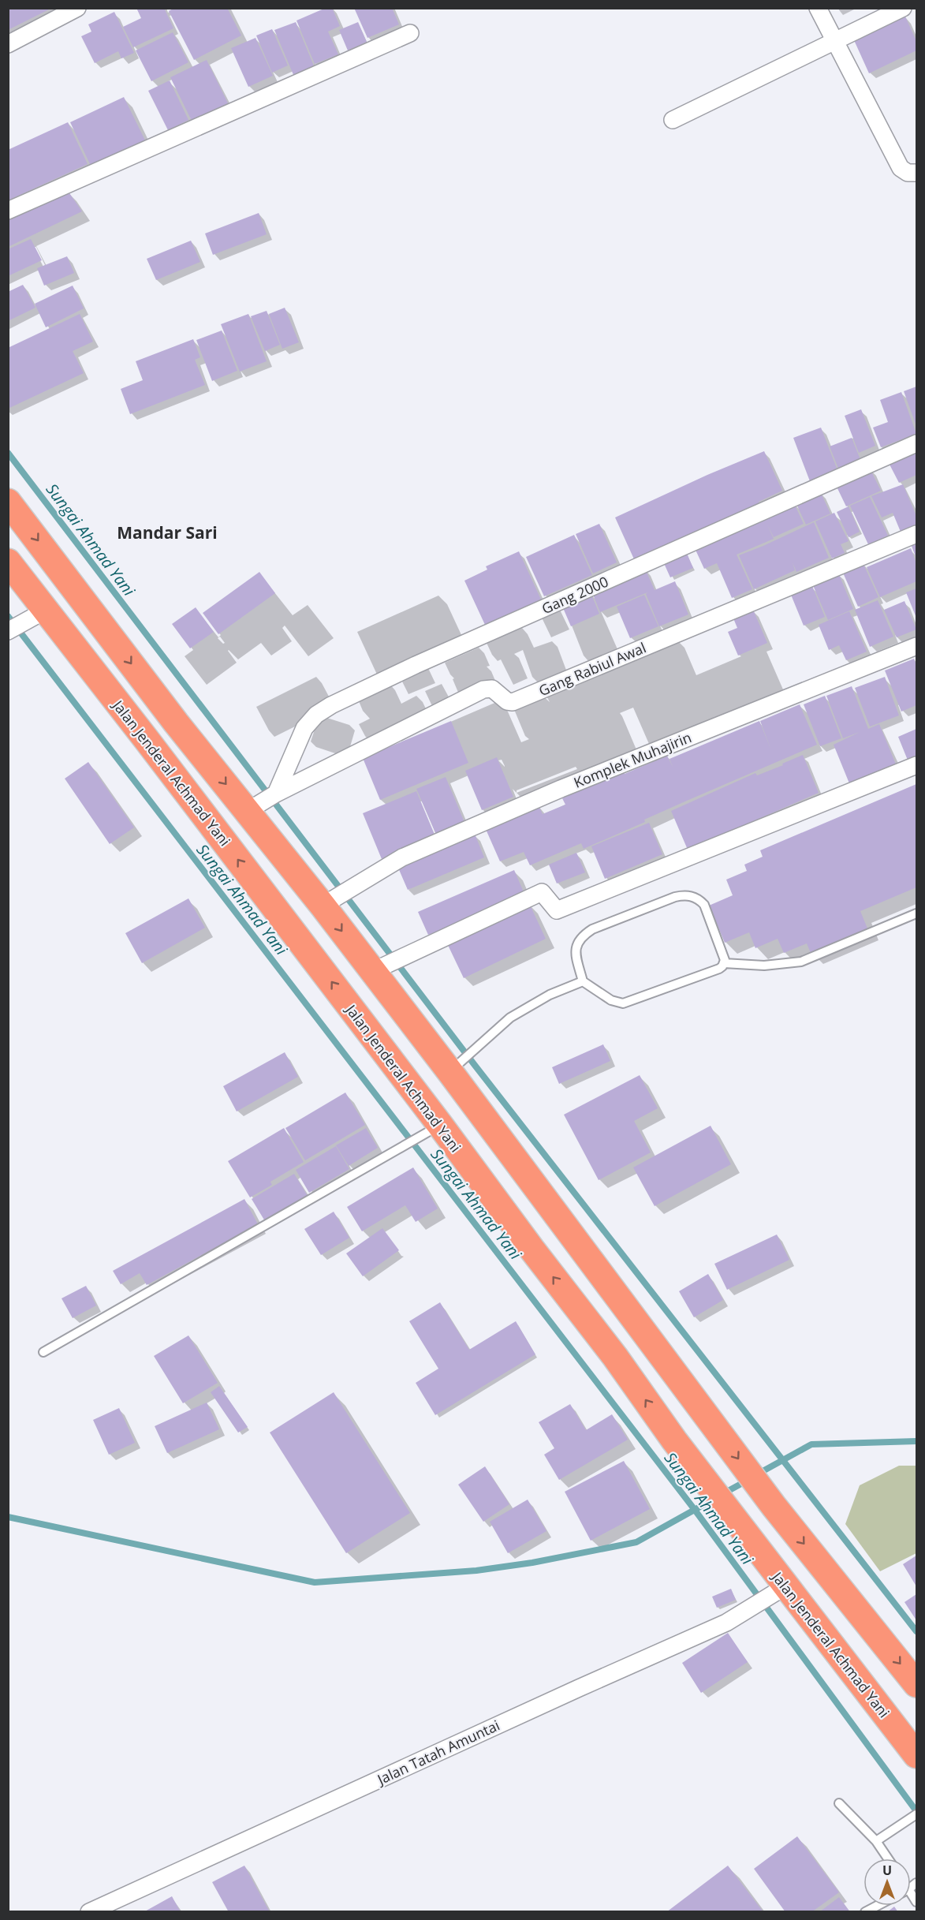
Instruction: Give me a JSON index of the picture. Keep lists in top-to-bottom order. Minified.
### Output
{"streets":{"highway":["Jalan Jenderal Achmad Yani"],"street":["Gang 2000","Gang Rabiul Awal","Komplek Muhajirin","Jalan Tatah Amuntai"]},"crossings":[["Gang 2000","Gang Rabiul Awal"],["Jalan Jenderal Achmad Yani","Jalan Tatah Amuntai"]],"districts":["Mandar Sari"],"water":["Sungai Ahmad Yani"],"north":"top"}
